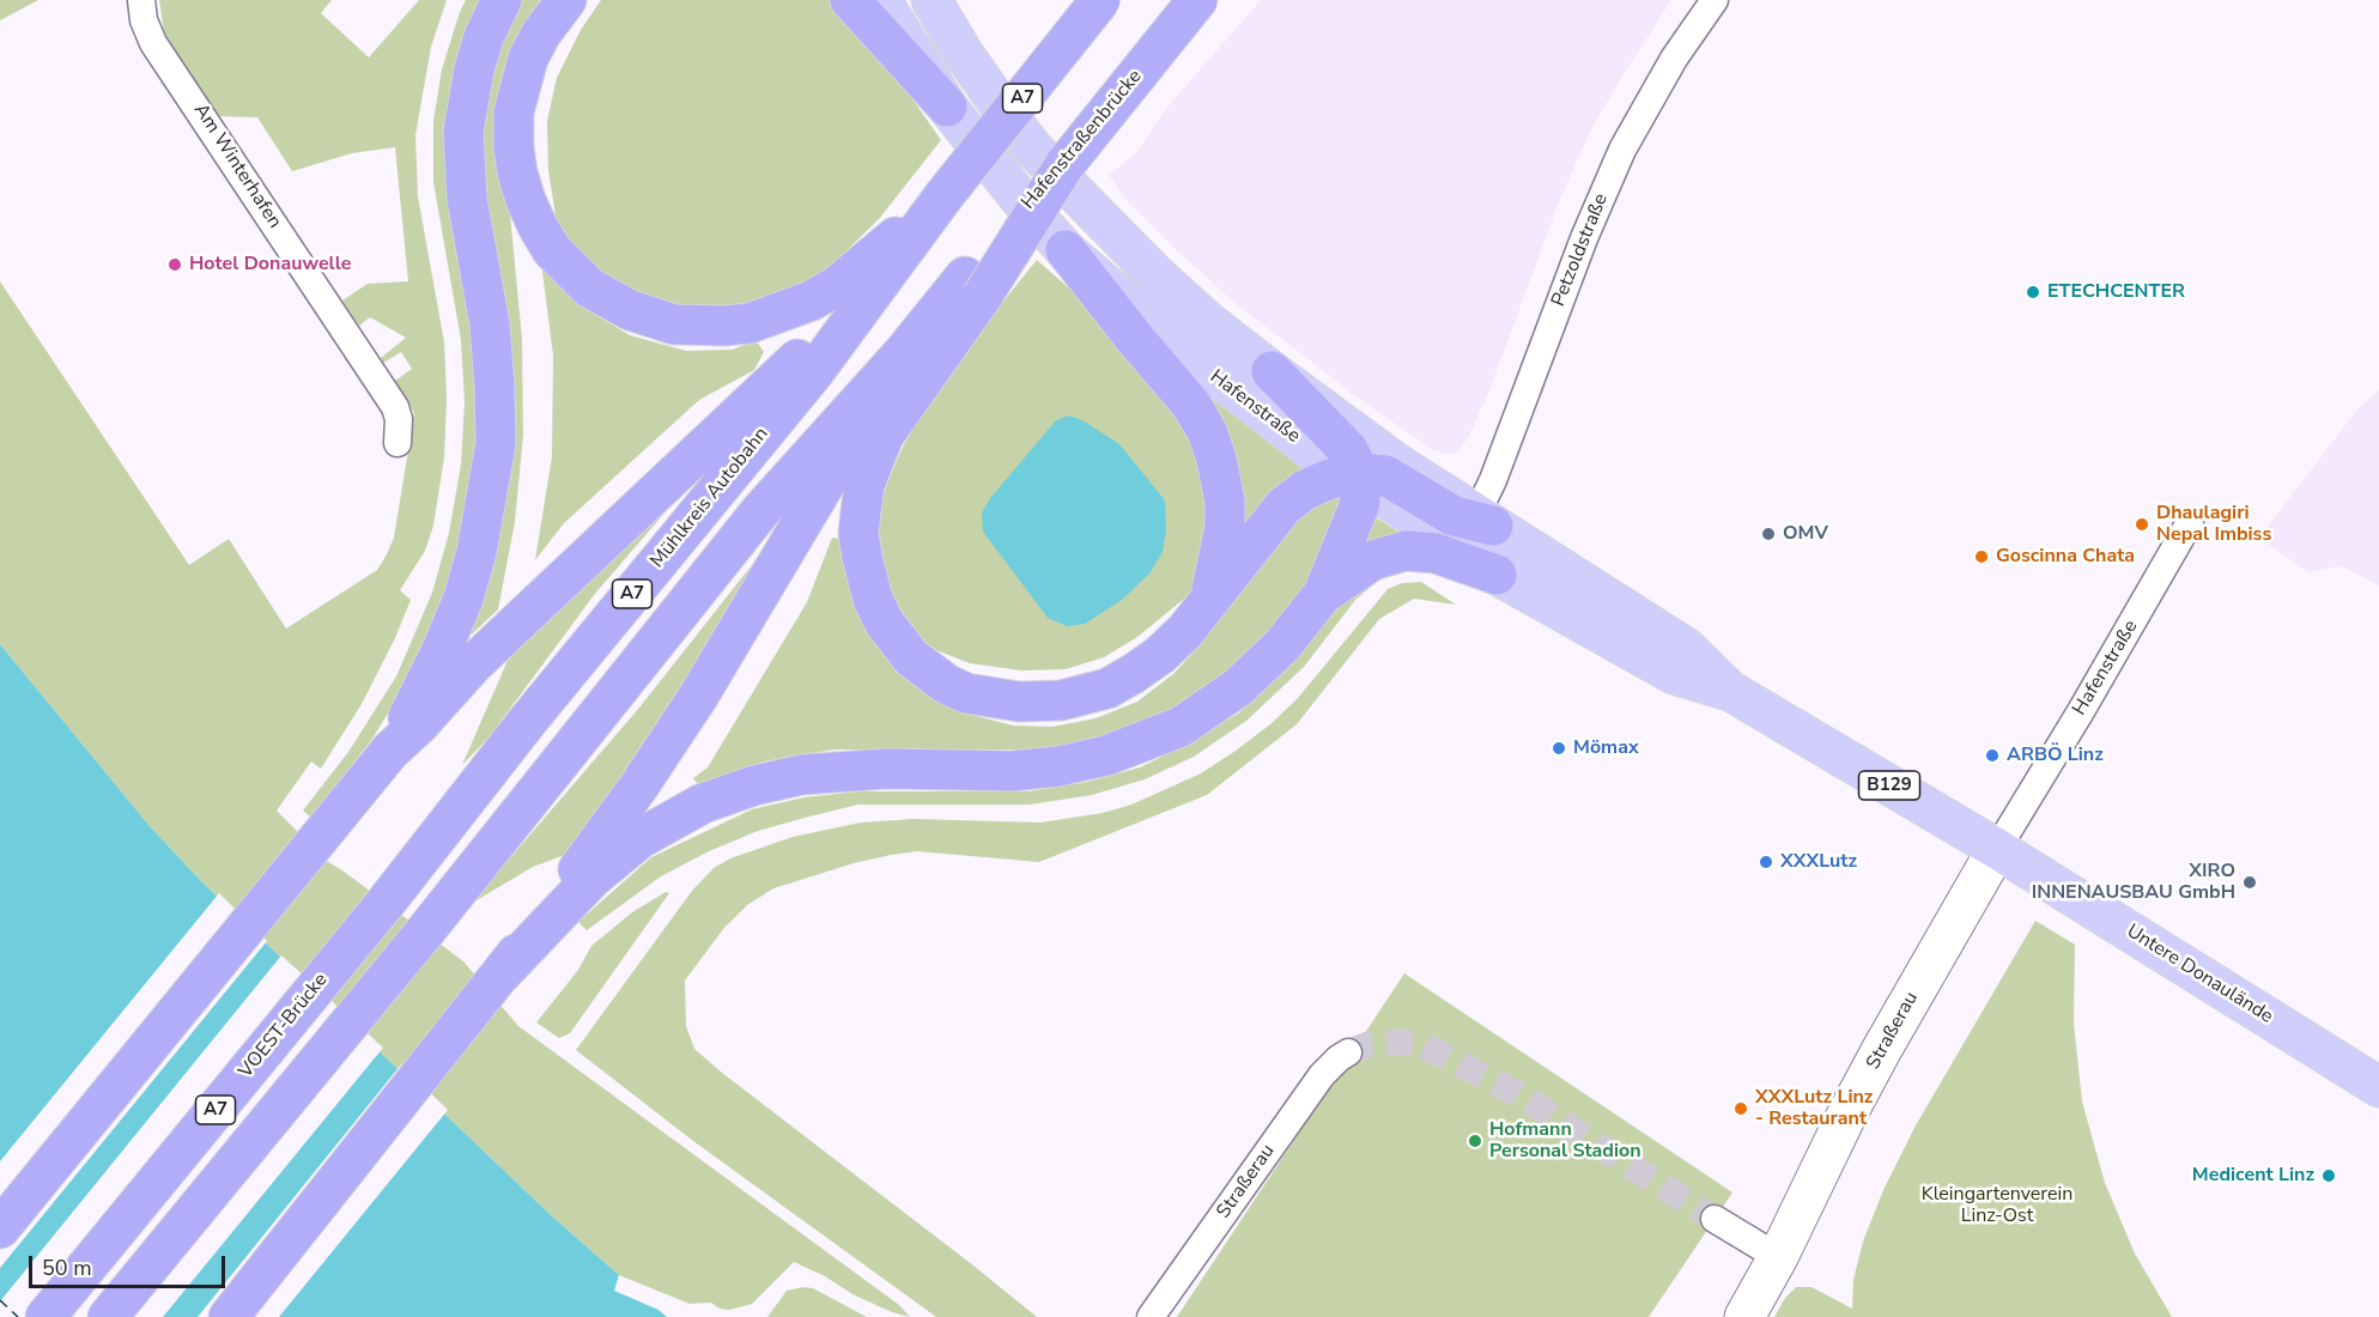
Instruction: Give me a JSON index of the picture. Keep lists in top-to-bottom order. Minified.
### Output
{"streets":{"highway":["A7","Hafenstraßenbrücke","Mühlkreis Autobahn","VOEST-Brücke"],"main road":["Hafenstraße","B129","Untere Donaulände","Straßerau"],"street":["Am Winterhafen","Petzoldstraße"]},"crossings":[["A7","Hafenstraßenbrücke"],["A7","Mühlkreis Autobahn"],["Petzoldstraße","Hafenstraße"],["Hafenstraße","Untere Donaulände"],["Hafenstraße","Straßerau"],["Mühlkreis Autobahn","VOEST-Brücke"],["Untere Donaulände","Straßerau"]],"parks":["Kleingartenverein Linz-Ost"],"places":["Hotel Donauwelle","ETECHCENTER","Dhaulagiri Nepal Imbiss","OMV","Goscinna Chata","Mömax","ARBÖ Linz","XXXLutz","XIRO INNENAUSBAU GmbH","XXXLutz Linz - Restaurant","Hofmann Personal Stadion","Medicent Linz"],"scale_bar":"50 m"}
